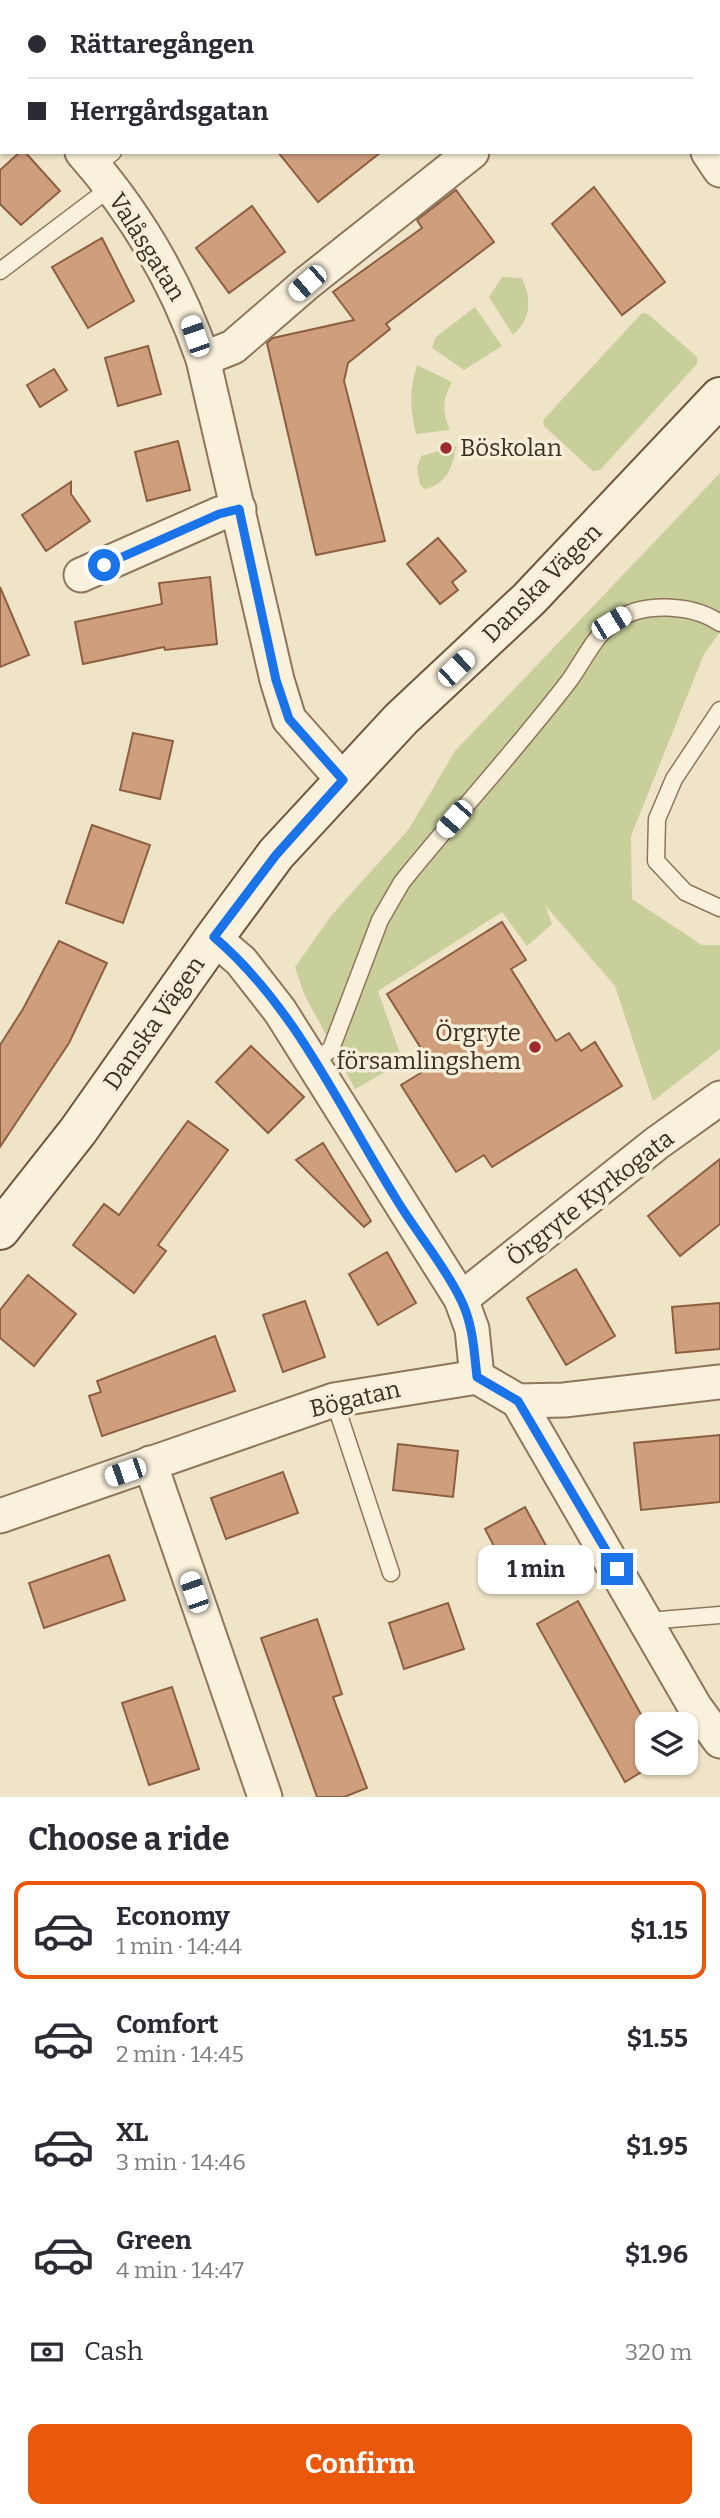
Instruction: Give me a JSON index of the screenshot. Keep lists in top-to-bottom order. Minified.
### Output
{"streets":{"street":["Valåsgatan","Danska Vägen","Örgryte Kyrkogata","Bögatan"]},"crossings":[["Valåsgatan","Danska Vägen"]],"places":["Böskolan","Örgryte församlingshem"],"page":{"banner":["Rättaregången","Herrgårdsgatan"],"bubble":"1 min","heading":"Choose a ride","list":[{"name":"Economy","note":"1 min · 14:44","value":"$1.15"},{"name":"Comfort","note":"2 min · 14:45","value":"$1.55"},{"name":"XL","note":"3 min · 14:46","value":"$1.95"},{"name":"Green","note":"4 min · 14:47","value":"$1.96"}],"pay":["Cash","320 m"],"buttons":"Confirm"}}
